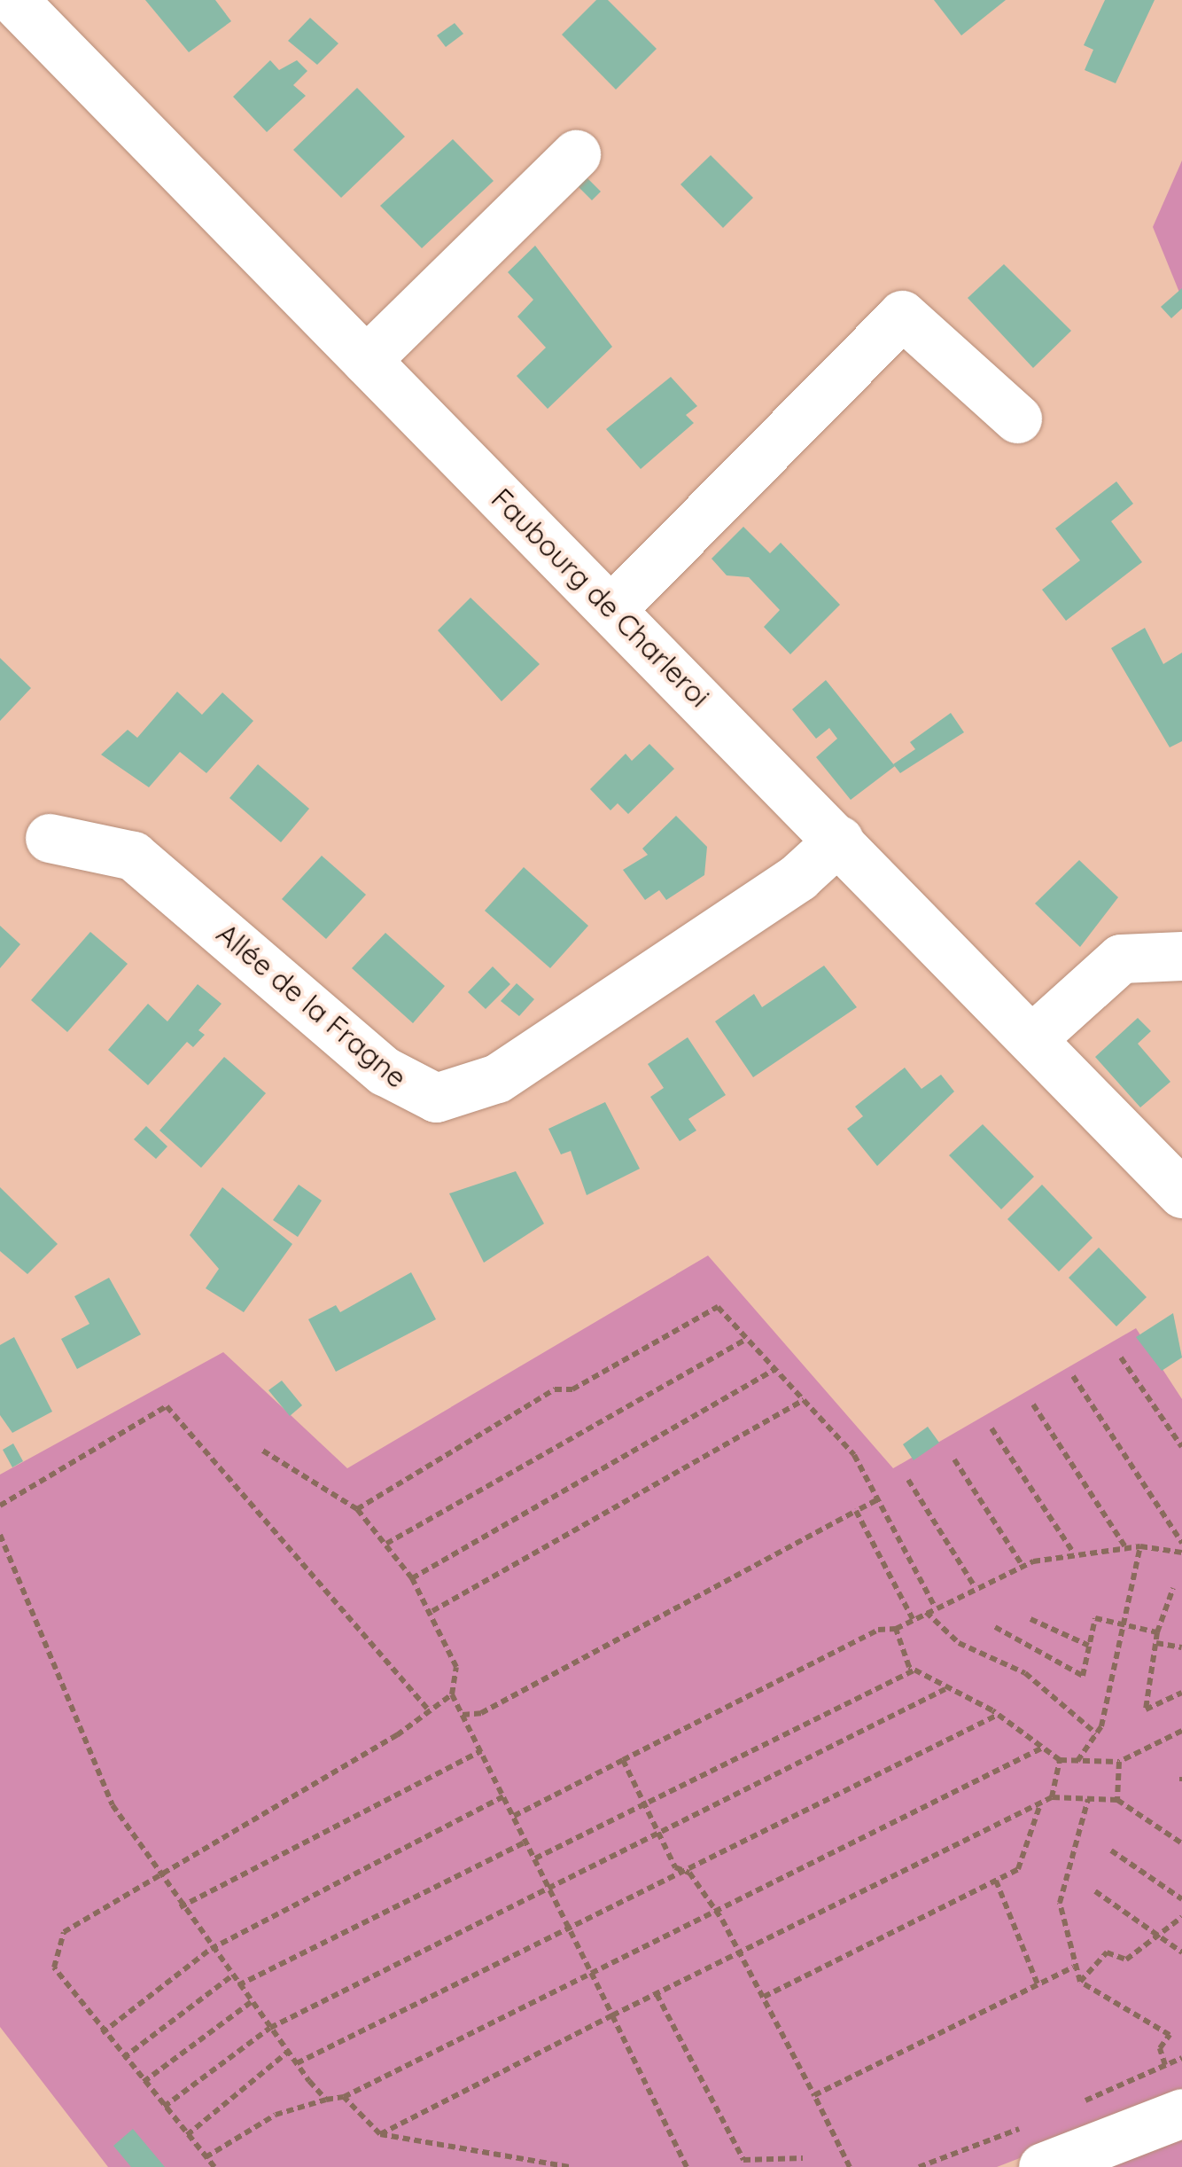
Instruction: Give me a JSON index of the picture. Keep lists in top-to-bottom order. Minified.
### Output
{"streets":{"main road":["Faubourg de Charleroi","Allée de la Fragne"]},"crossings":[["Faubourg de Charleroi","Allée de la Fragne"]]}
